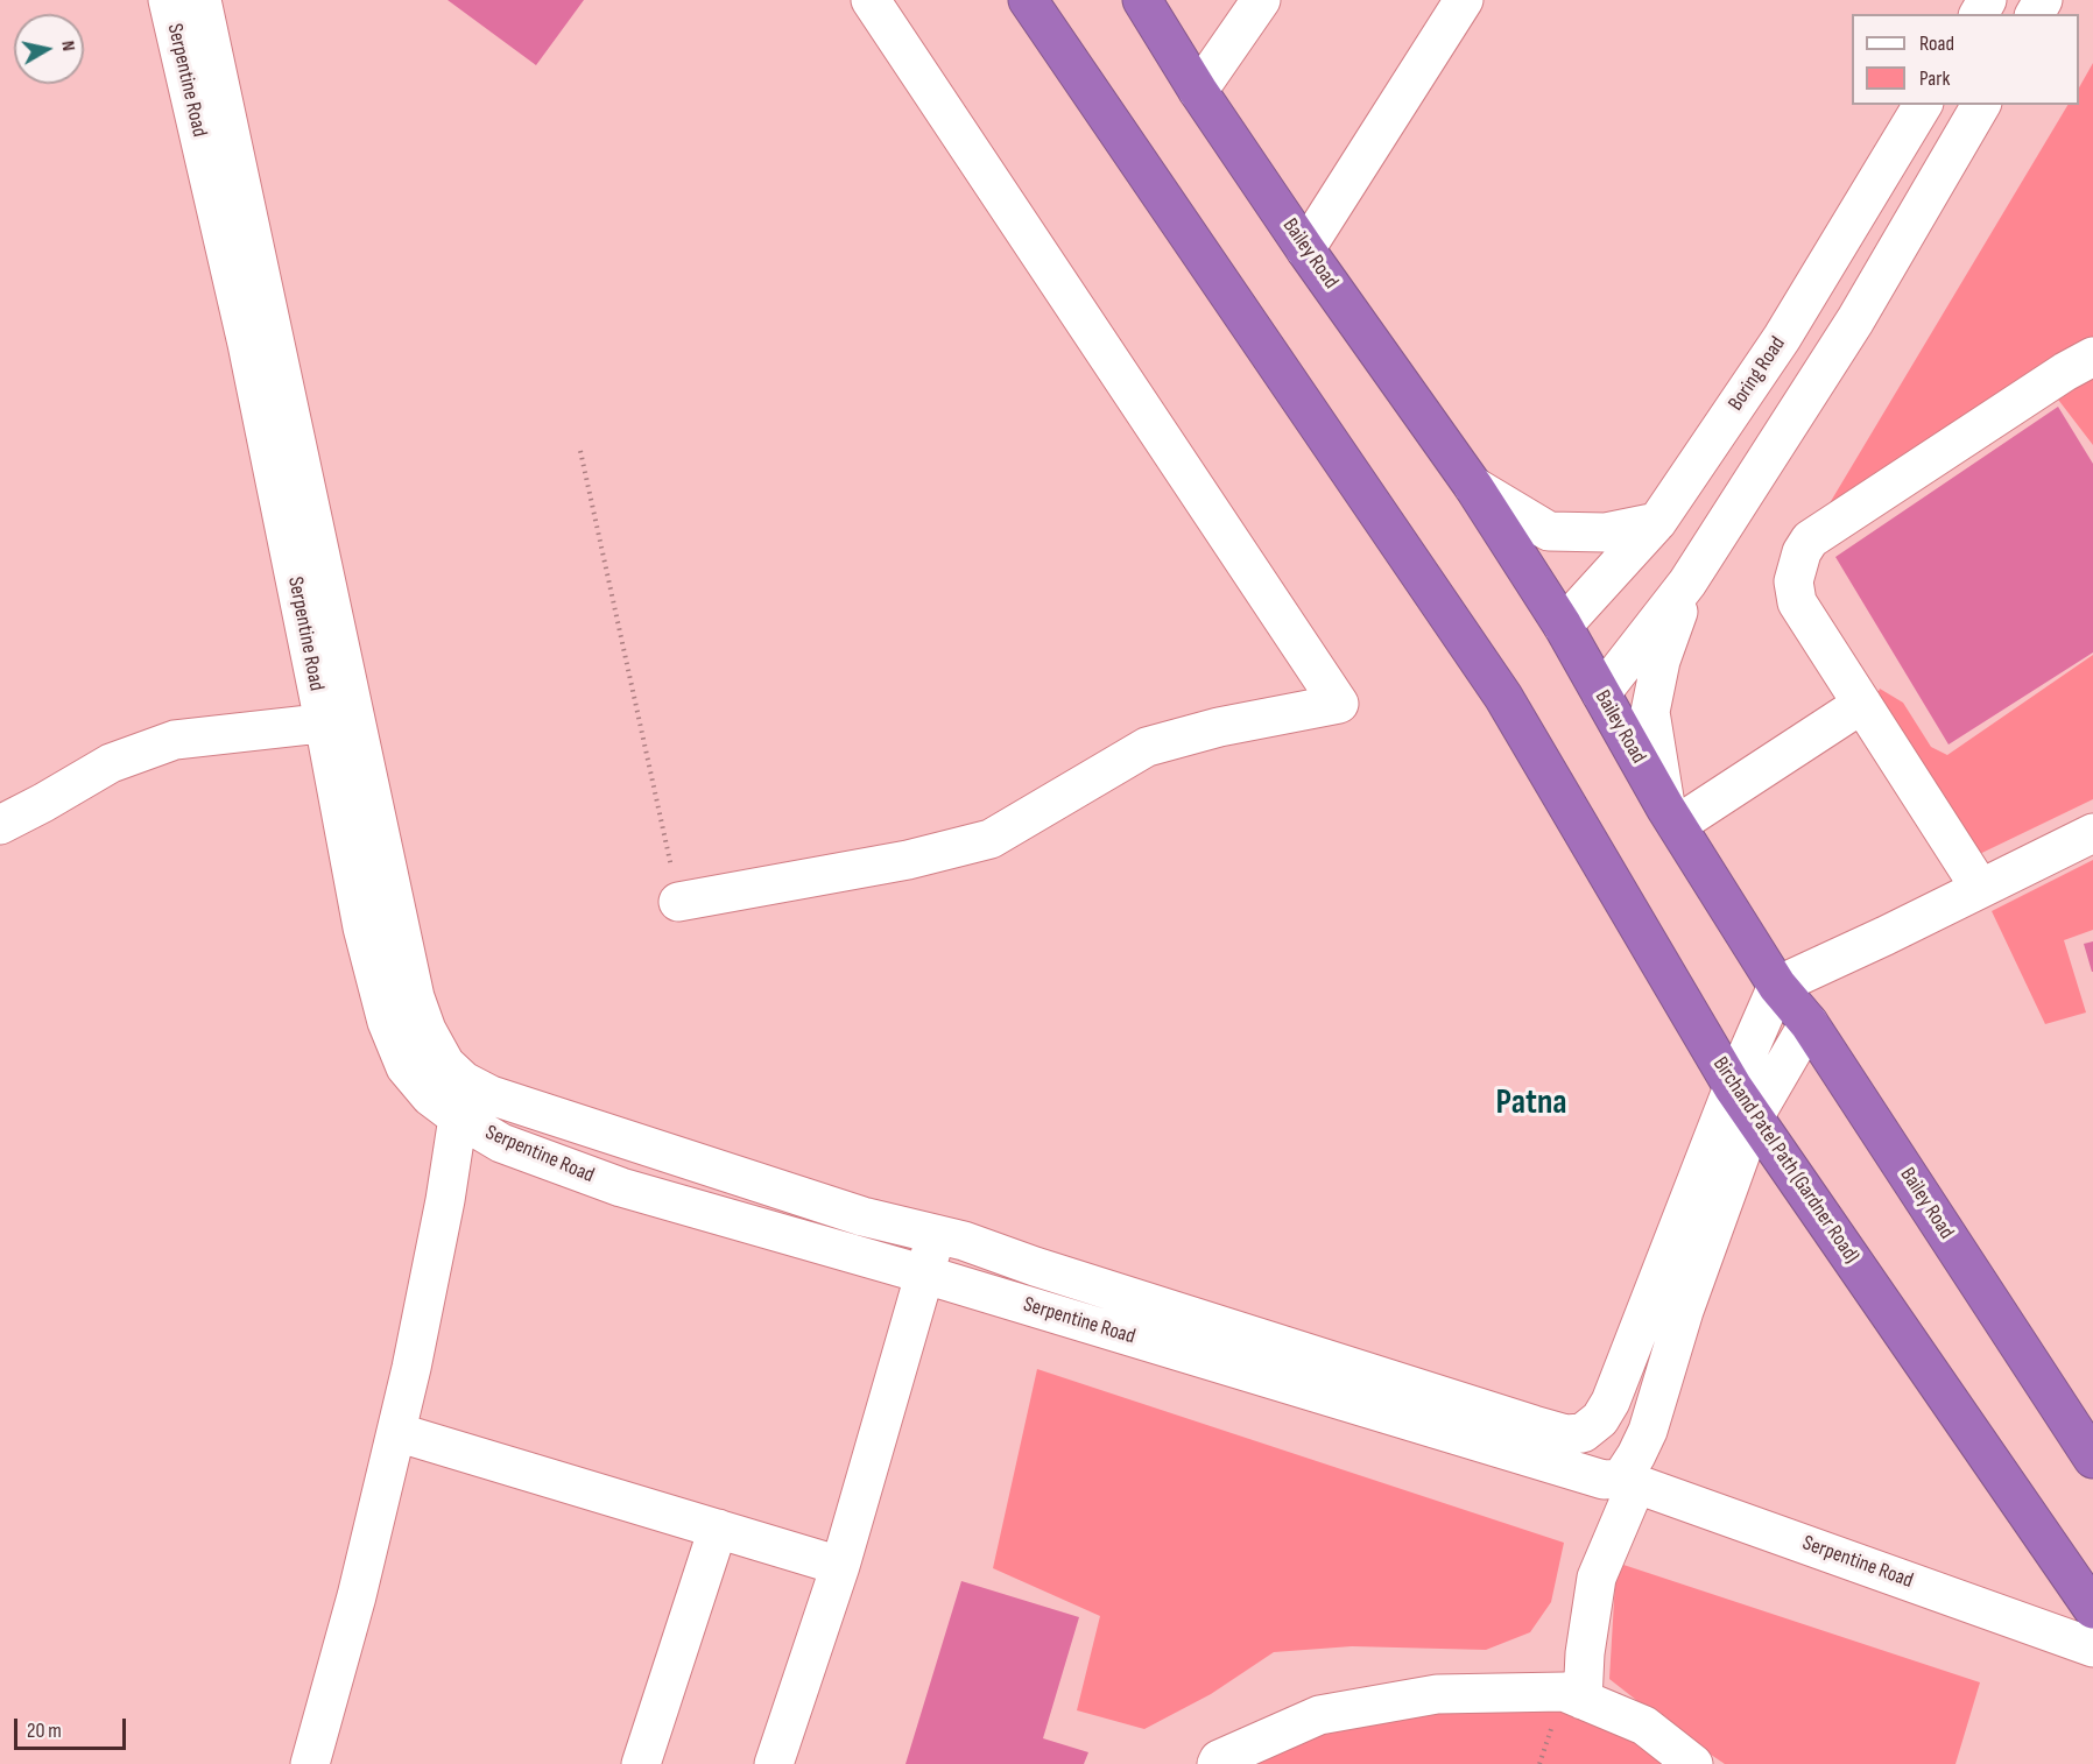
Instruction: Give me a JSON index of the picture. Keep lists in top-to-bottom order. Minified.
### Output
{"streets":{"highway":["Bailey Road","Birchand Patel Path (Gardner Road)"],"street":["Serpentine Road","Boring Road"]},"crossings":[["Bailey Road","Boring Road"]],"districts":["Patna"],"legend":["Road","Park"],"scale_bar":"20 m","north":"right"}
